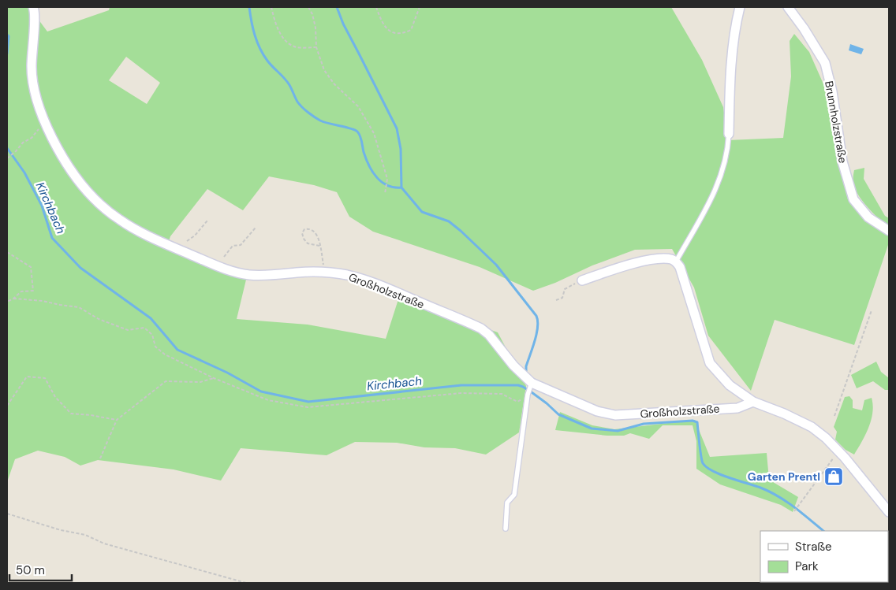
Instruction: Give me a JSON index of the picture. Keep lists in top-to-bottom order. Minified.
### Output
{"streets":{"street":["Brunnholzstraße","Großholzstraße"]},"water":["Kirchbach"],"places":{"shop":["Garten Prentl"]},"legend":["Straße","Park"],"scale_bar":"50 m"}
